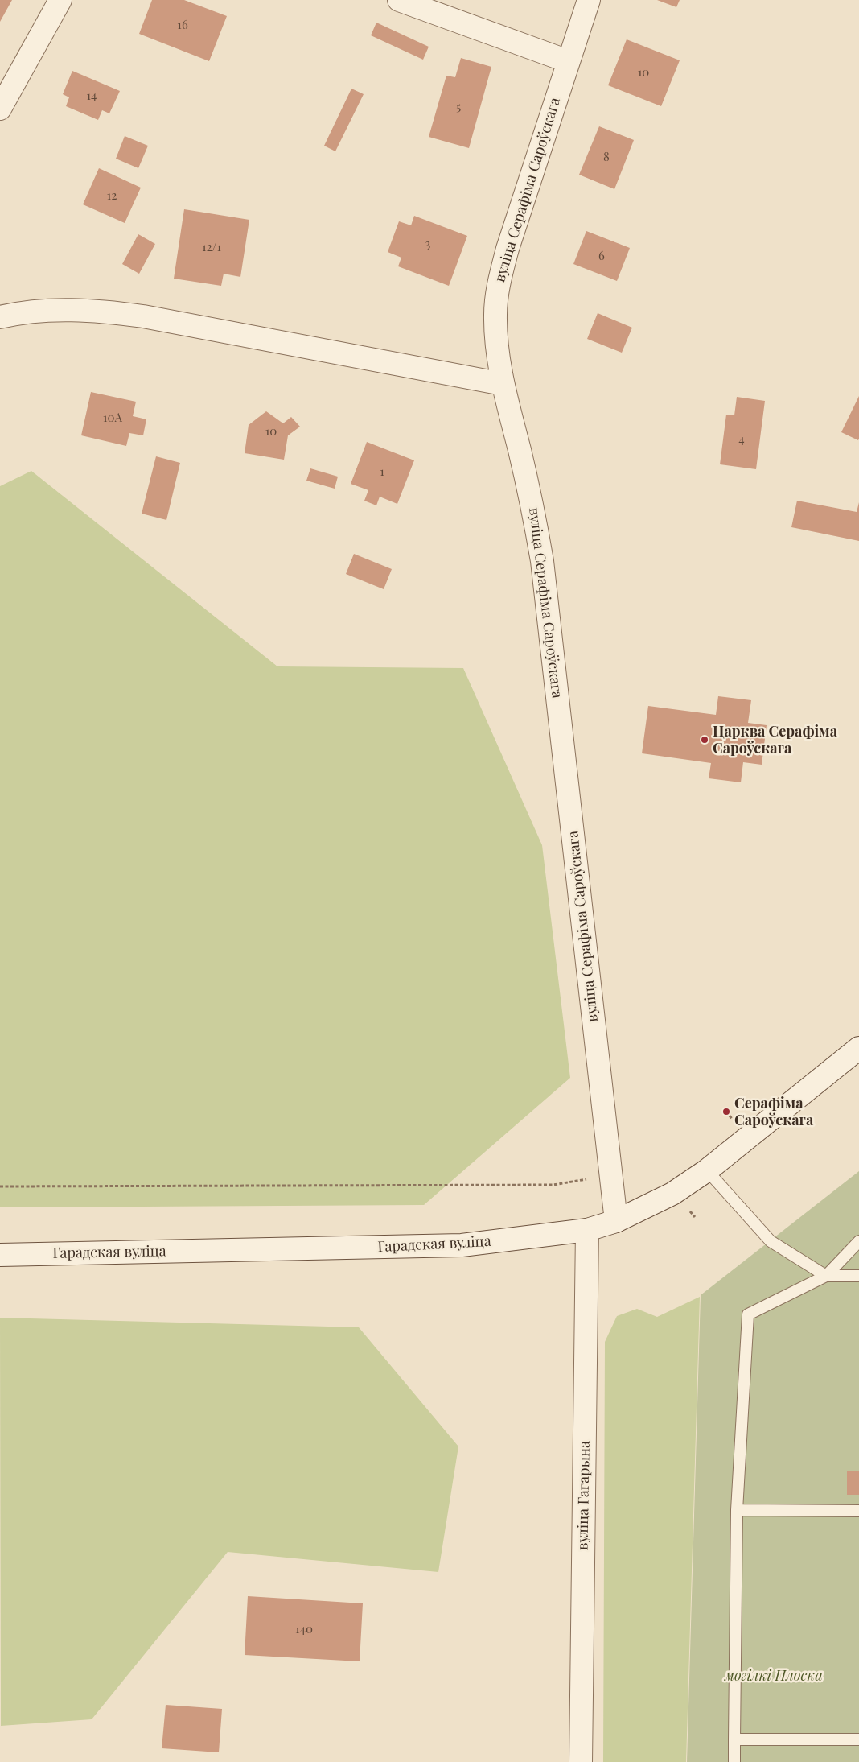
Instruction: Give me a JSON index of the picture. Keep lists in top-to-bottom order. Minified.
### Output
{"streets":{"street":["вуліца Серафіма Сароўскага","Гарадская вуліца","вуліца Гагарына"]},"crossings":[["вуліца Серафіма Сароўскага","Гарадская вуліца"],["Гарадская вуліца","вуліца Гагарына"]],"parks":["могілкі Плоска"],"places":["Царква Серафіма Сароўскага","Серафіма Сароўскага"],"house_numbers":["16","10","14","5","8","12","3","12/1","6","10А","10","4","1","140"]}
